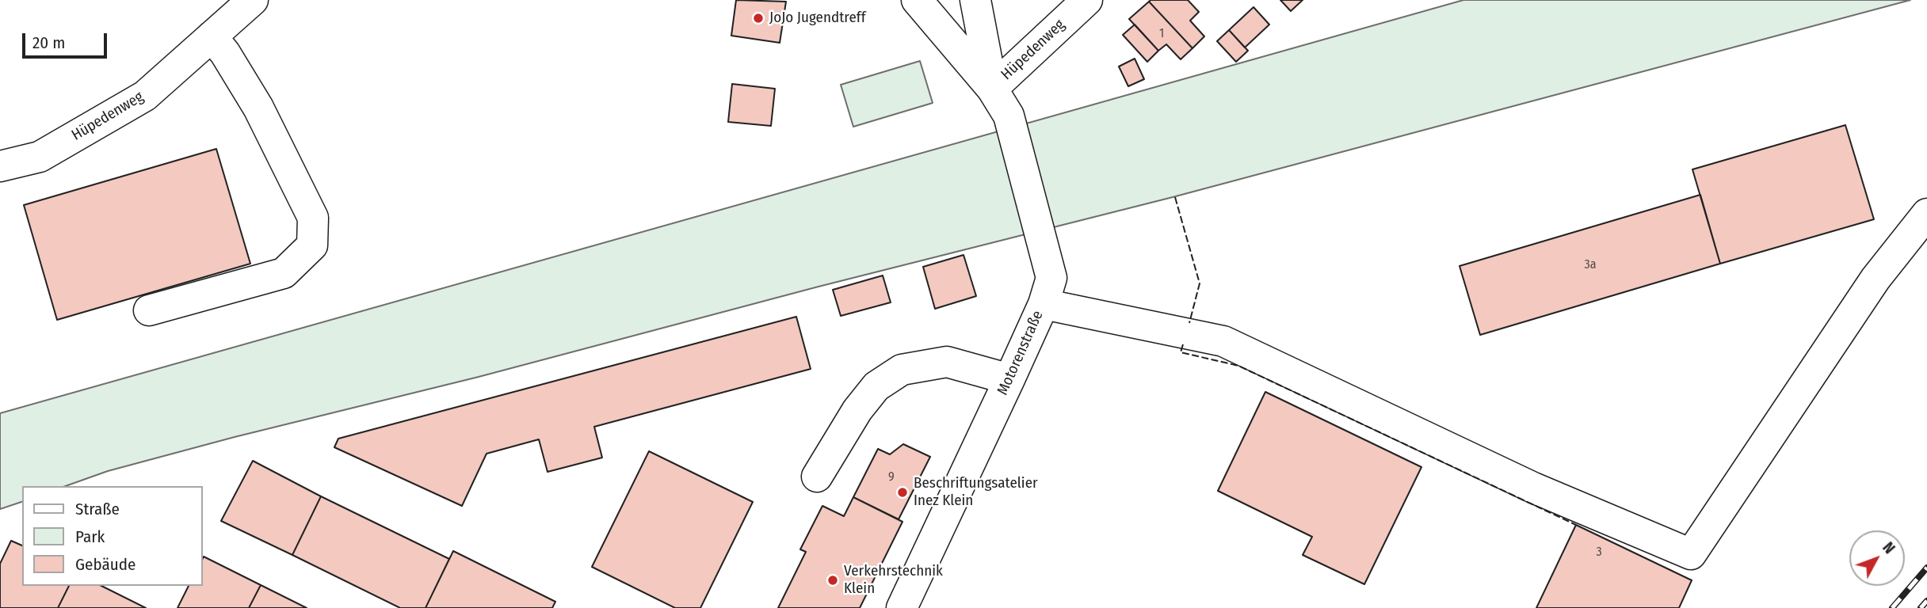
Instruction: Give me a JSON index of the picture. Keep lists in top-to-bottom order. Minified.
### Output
{"streets":{"street":["Hüpedenweg","Motorenstraße"]},"crossings":[["Hüpedenweg","Motorenstraße"]],"places":["JoJo Jugendtreff","Beschriftungsatelier Inez Klein","Verkehrstechnik Klein"],"house_numbers":["1","3a","9","3"],"legend":["Straße","Park","Gebäude"],"scale_bar":"20 m","north":"top right"}
